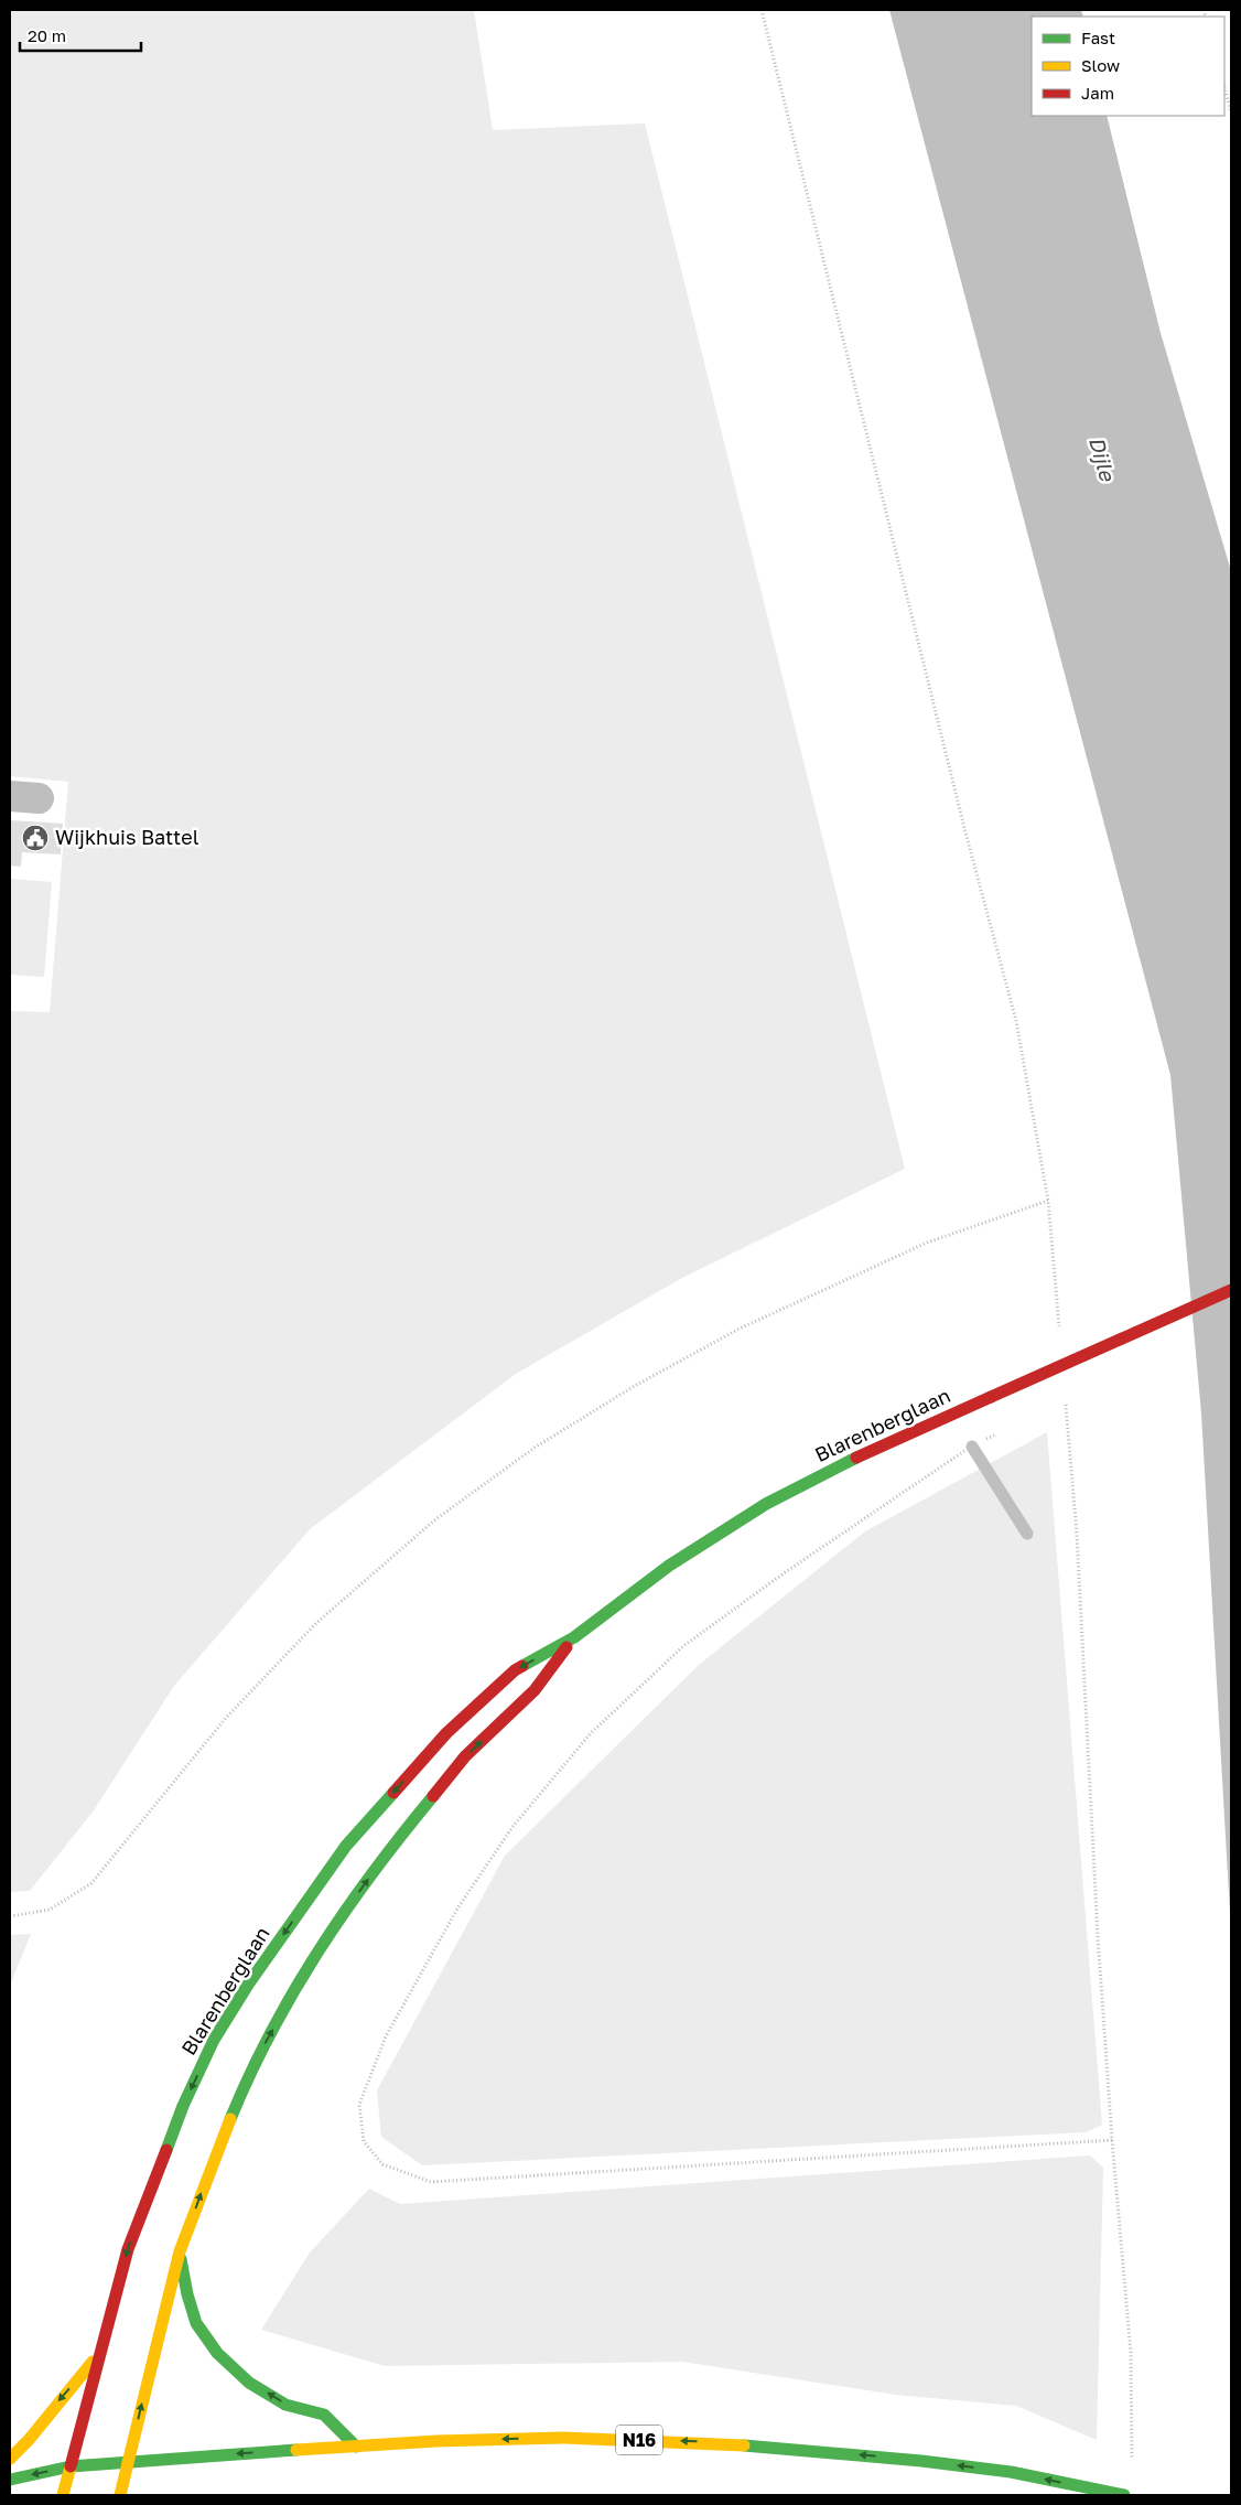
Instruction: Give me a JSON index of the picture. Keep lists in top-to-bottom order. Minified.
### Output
{"streets":{"street":["Blarenberglaan","N16"]},"crossings":[["Blarenberglaan","N16"]],"water":["Dijle"],"places":{"public building":["Wijkhuis Battel"]},"legend":["Fast","Slow","Jam"],"scale_bar":"20 m"}
